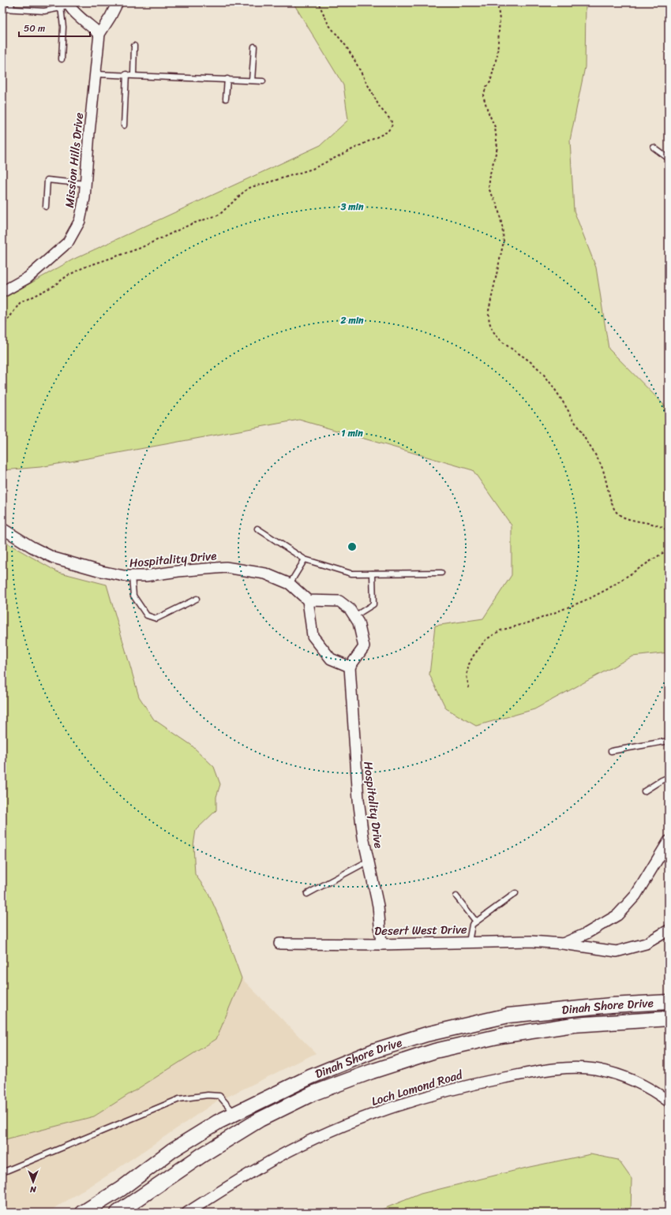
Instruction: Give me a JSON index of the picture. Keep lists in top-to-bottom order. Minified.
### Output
{"streets":{"main road":["Dinah Shore Drive"],"street":["Mission Hills Drive","Hospitality Drive","Desert West Drive","Loch Lomond Road"]},"crossings":[["Hospitality Drive","Desert West Drive"]],"scale_bar":"50 m","north":"bottom","rings":["3 min","2 min","1 min"]}
